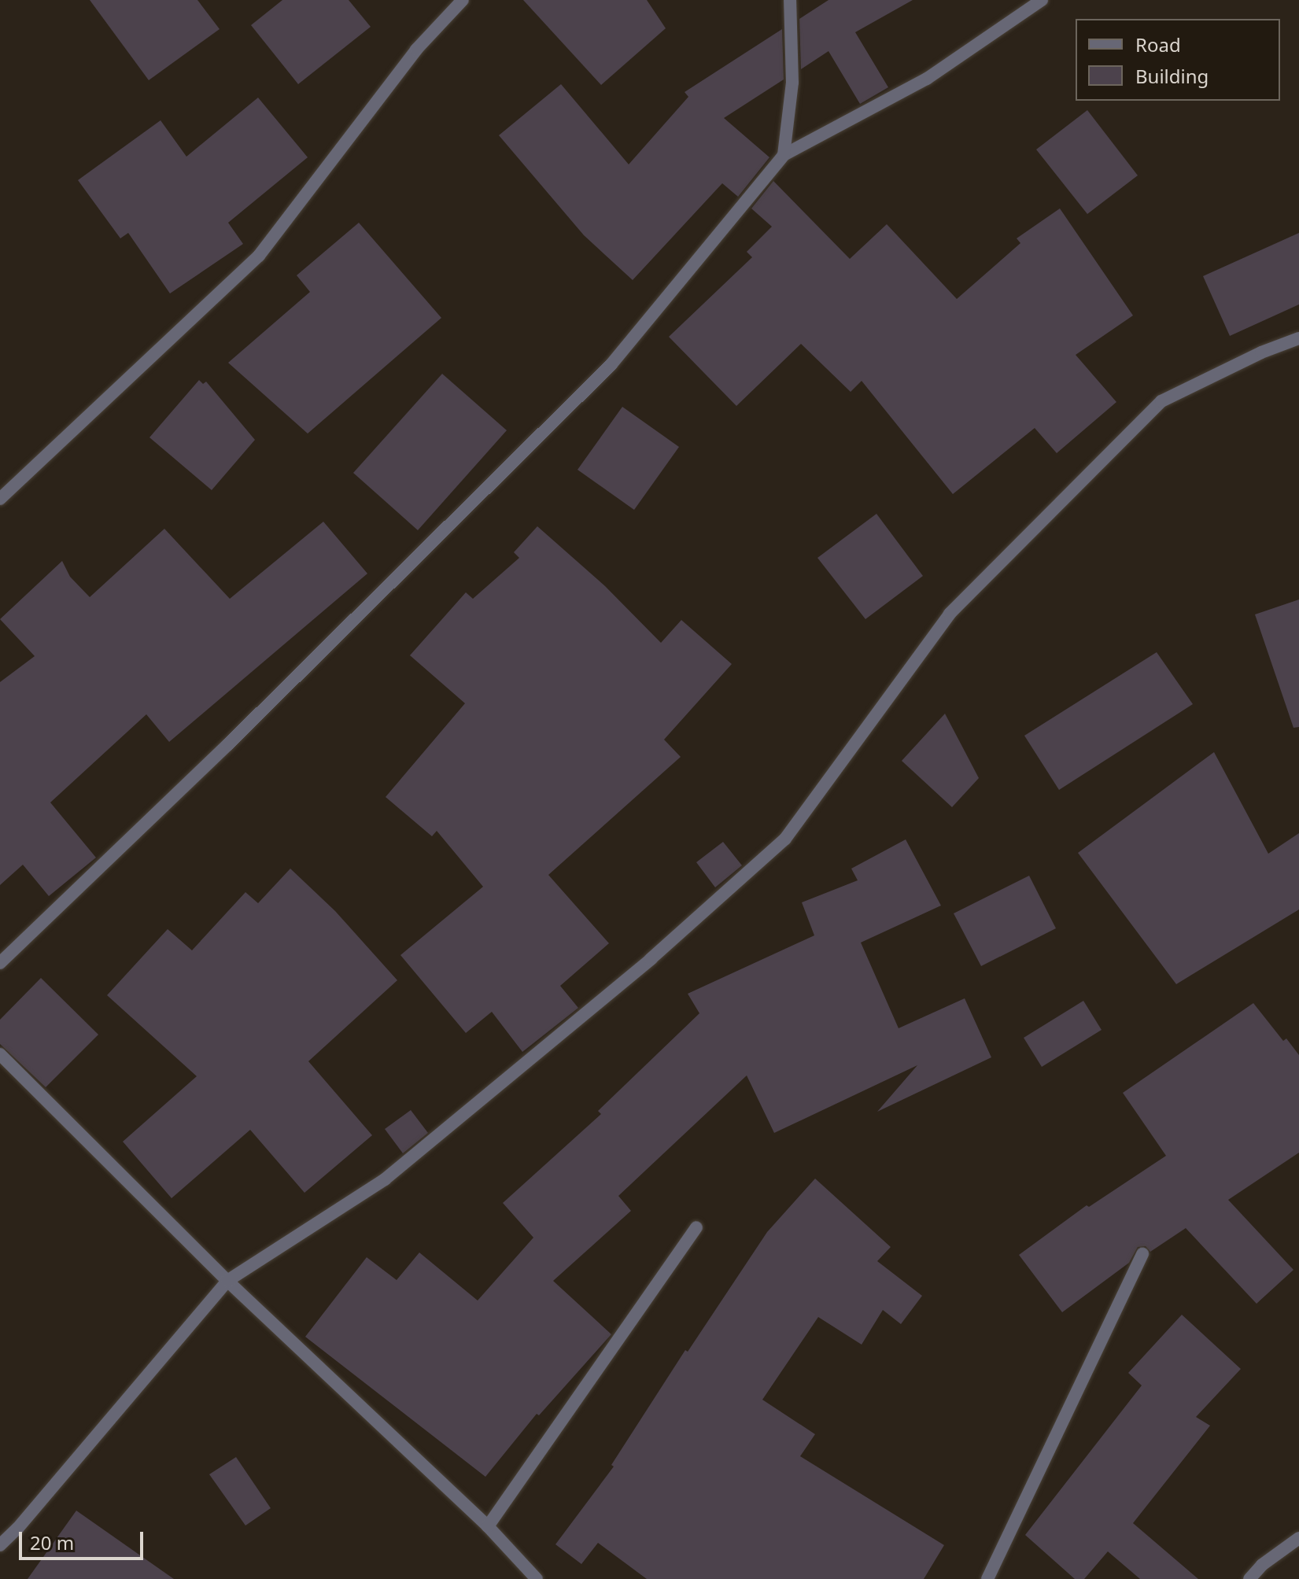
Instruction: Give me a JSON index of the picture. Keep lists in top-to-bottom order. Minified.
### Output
{"legend":["Road","Building"],"scale_bar":"20 m"}
